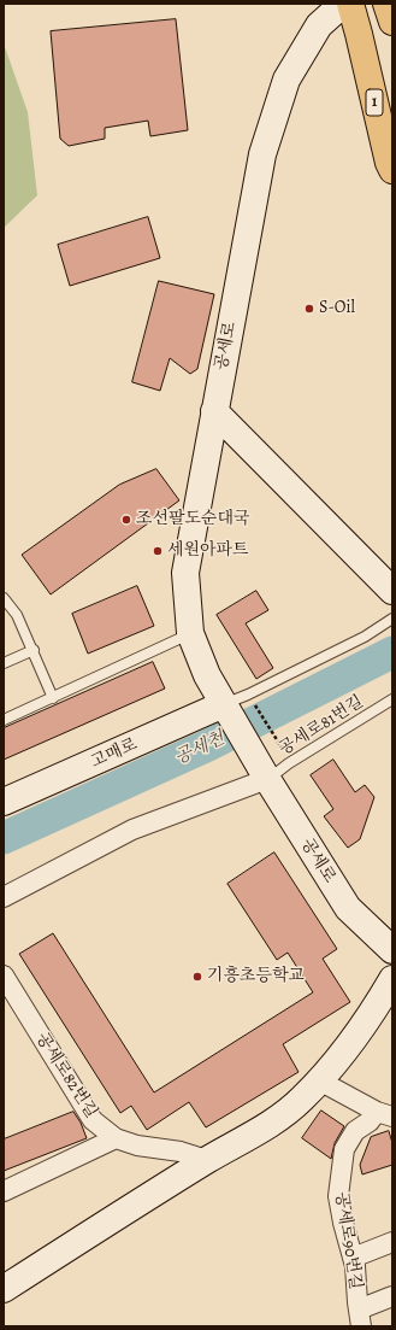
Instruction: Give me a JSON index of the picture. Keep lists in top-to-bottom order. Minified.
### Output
{"streets":{"highway":["1"],"street":["공세로","고매로","공세로82번길","공세로90번길"],"lane":["공세로81번길"]},"crossings":[["공세로","공세로81번길"],["공세로","고매로"]],"water":["공세천"],"places":["S-Oil","조선팔도순대국","세원아파트","기흥초등학교"]}
